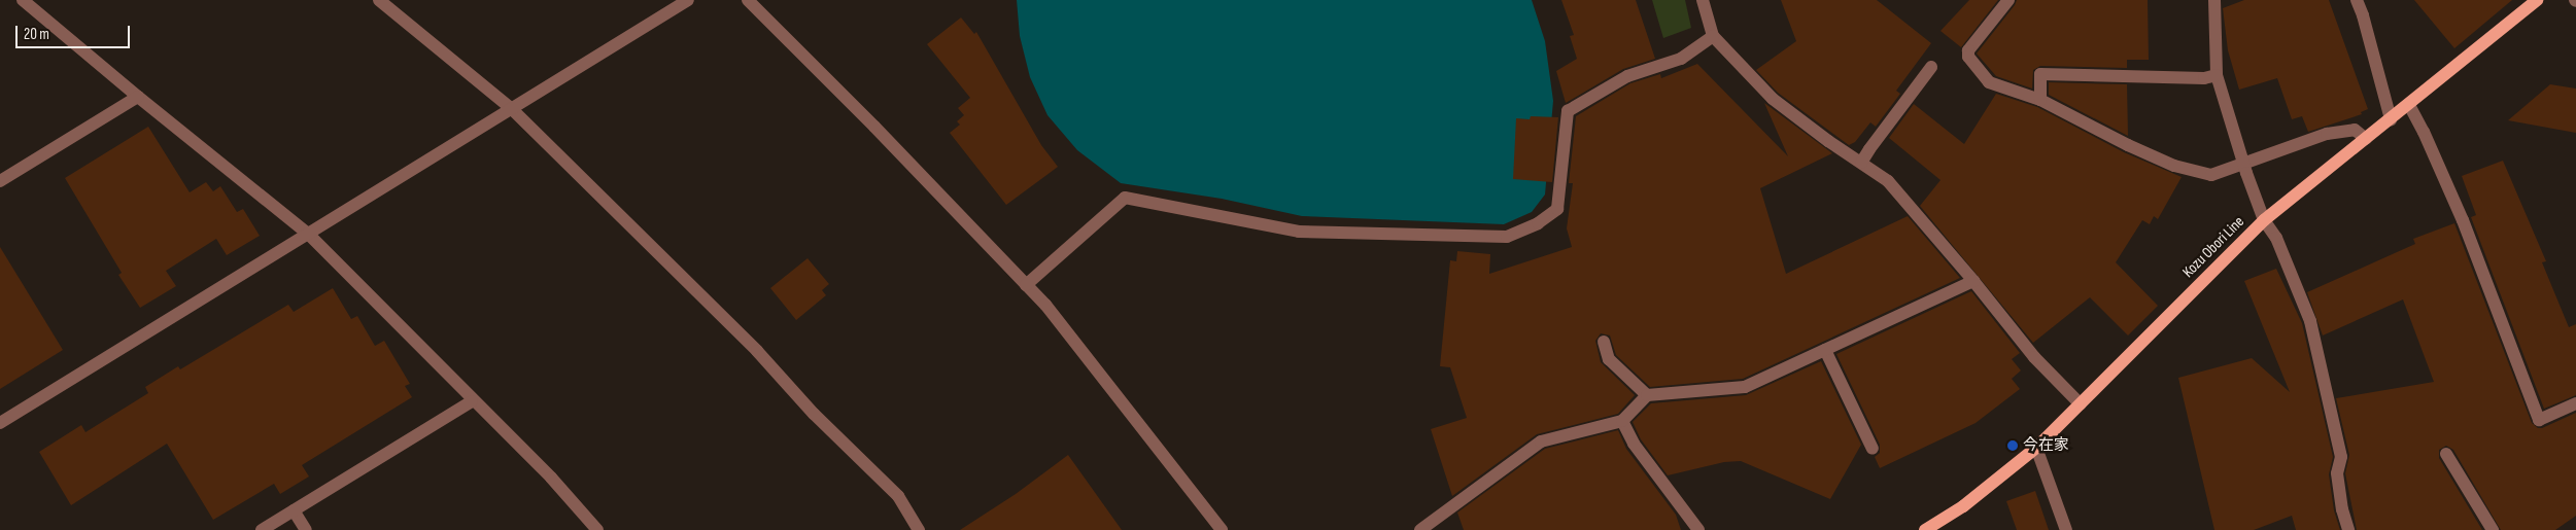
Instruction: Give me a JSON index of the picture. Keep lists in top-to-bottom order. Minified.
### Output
{"streets":{"main road":["Kozu Obori Line"]},"places":["今在家"],"scale_bar":"20 m"}
